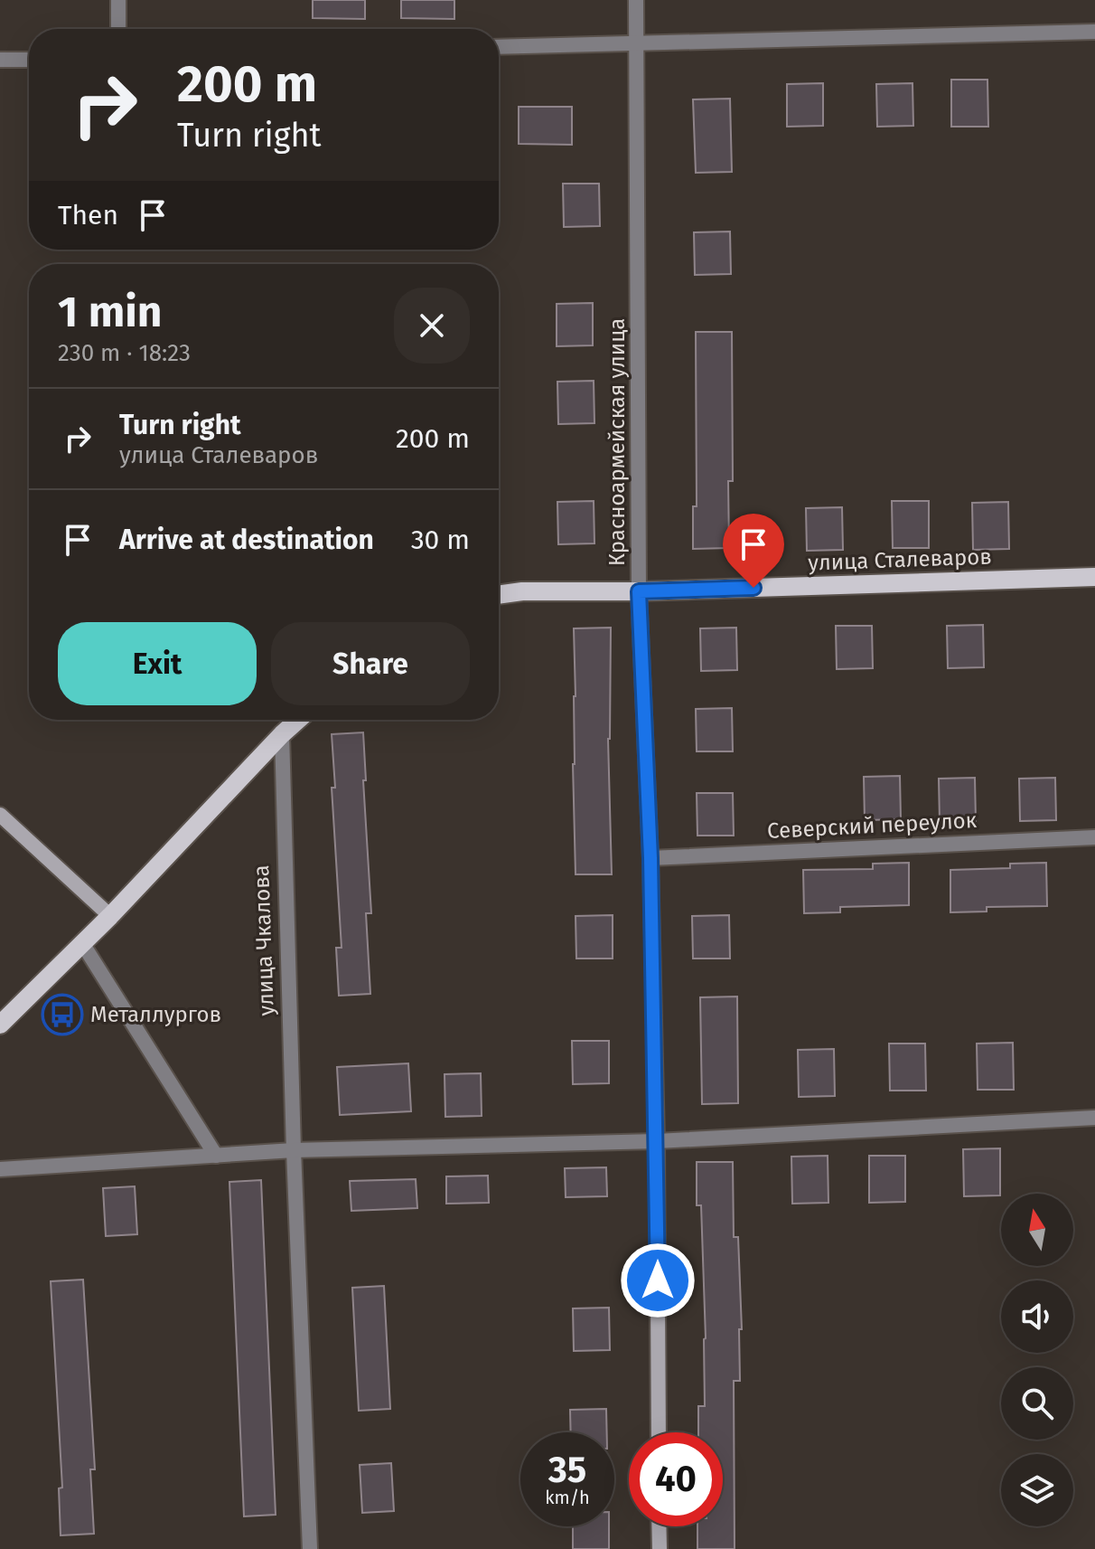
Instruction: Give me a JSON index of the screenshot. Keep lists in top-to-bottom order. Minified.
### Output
{"streets":{"main road":["улица Сталеваров"],"street":["Красноармейская улица","Северский переулок","улица Чкалова"]},"crossings":[["Красноармейская улица","улица Сталеваров"],["Красноармейская улица","Северский переулок"]],"places":{"bus stop":["Металлургов"]},"north":"top","page":{"turn":["200 m","Turn right"],"then":"Then","heading":["1 min","230 m · 18:23"],"list":[{"name":"Turn right","note":"улица Сталеваров","value":"200 m"},{"name":"Arrive at destination","value":"30 m"}],"buttons":["Exit","Share"],"speed":"35 km/h","limit":"40"}}
